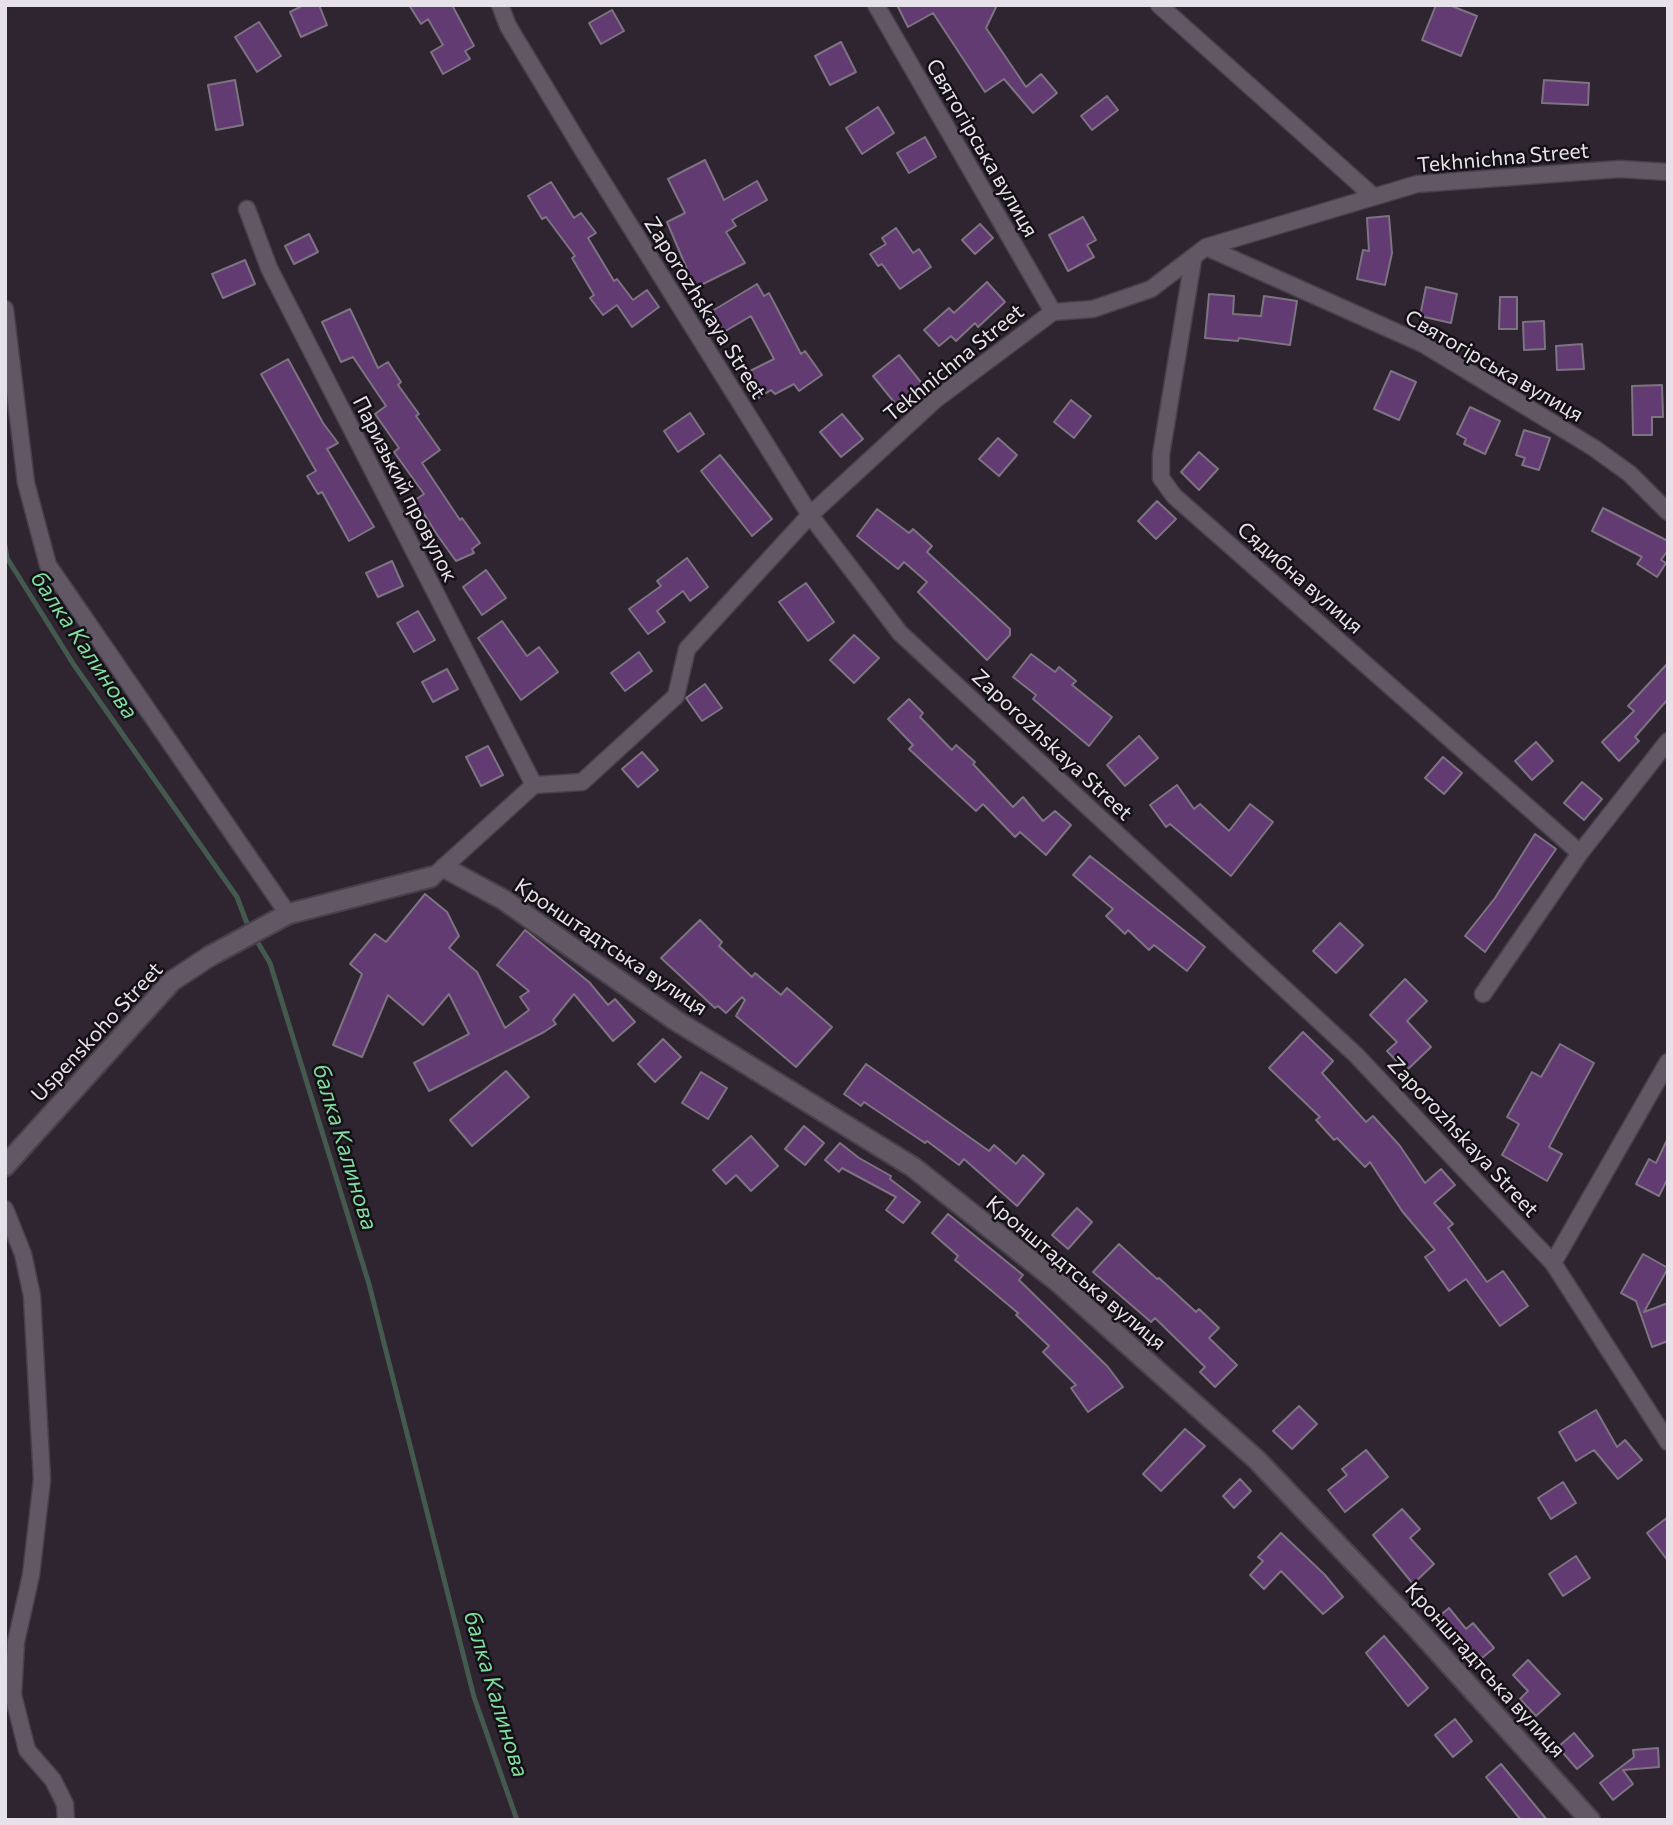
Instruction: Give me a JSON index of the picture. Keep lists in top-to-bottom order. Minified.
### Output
{"streets":{"street":["Святогірська вулиця","Tekhnichna Street","Zaporozhskaya Street","Паризький провулок","Сядибна вулиця","Кронштадтська вулиця","Uspenskoho Street"]},"crossings":[["Святогірська вулиця","Tekhnichna Street"],["Tekhnichna Street","Zaporozhskaya Street"],["Tekhnichna Street","Паризький провулок"],["Tekhnichna Street","Сядибна вулиця"],["Кронштадтська вулиця","Uspenskoho Street"]],"water":["балка Калинова"]}
